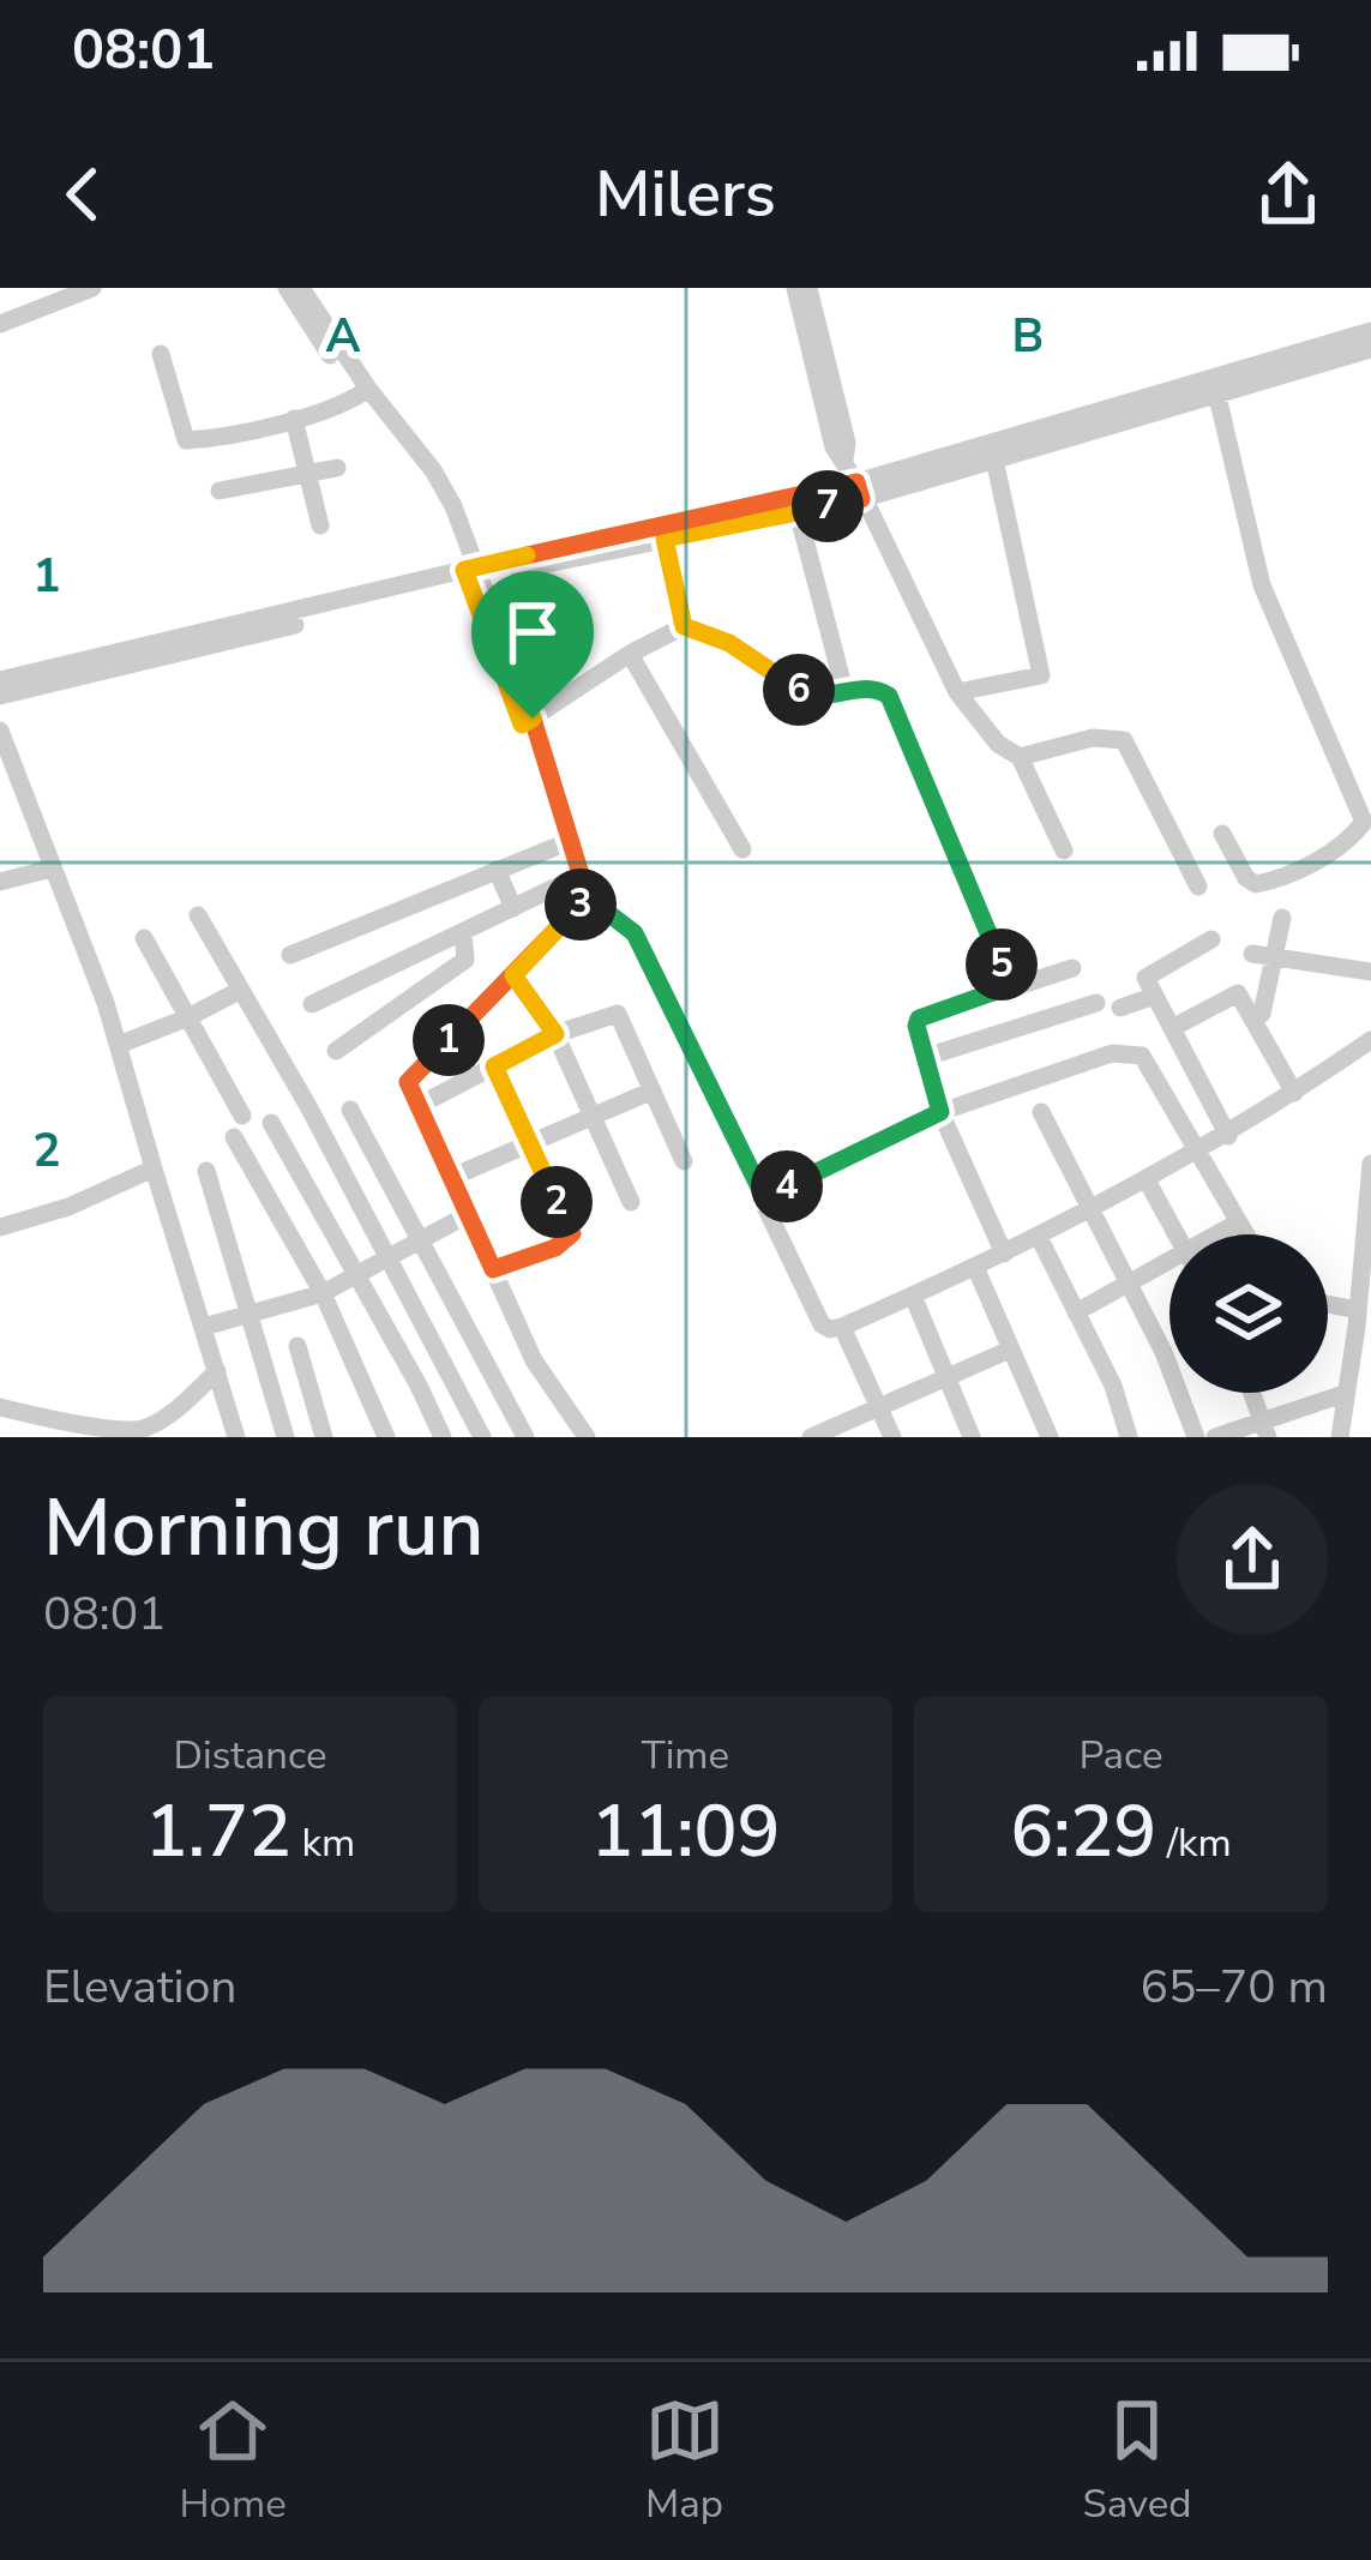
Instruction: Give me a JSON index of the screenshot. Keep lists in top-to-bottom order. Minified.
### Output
{"page":{"status":"08:01","header":"Milers","pins":["7","6","3","5","1","4","2"],"heading":["Morning run","08:01"],"stats":[["Distance","1.72 km"],["Time","11:09"],["Pace","6:29 /km"]],"chart":["Elevation","65–70 m"],"tabs":["Home","Map","Saved"]},"grid":{"columns":["A","B"],"rows":["1","2"]}}
